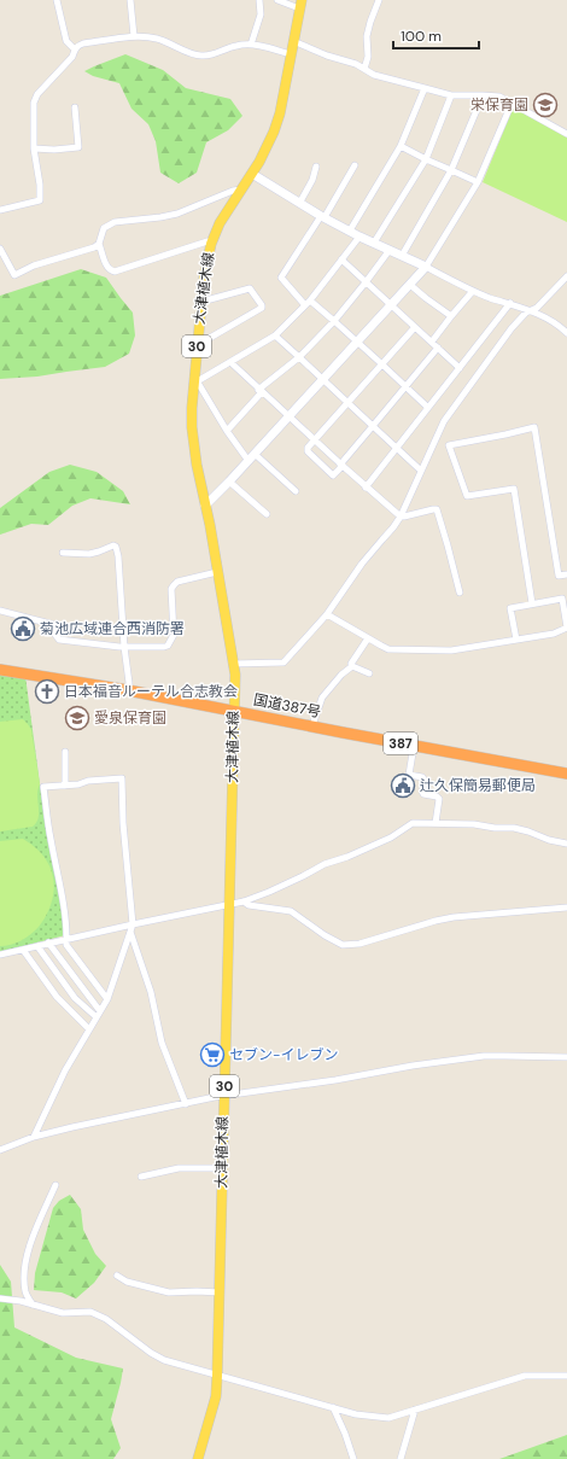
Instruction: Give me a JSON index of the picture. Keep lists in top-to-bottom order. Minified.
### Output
{"streets":{"highway":["国道387号","387"],"main road":["大津植木線","30"]},"crossings":[["大津植木線","国道387号"]],"places":{"school or university":["栄保育園","愛泉保育園"],"public building":["菊池広域連合西消防署","辻久保簡易郵便局"],"church":["日本福音ルーテル合志教会"],"supermarket":["セブン-イレブン"]},"scale_bar":"100 m"}
